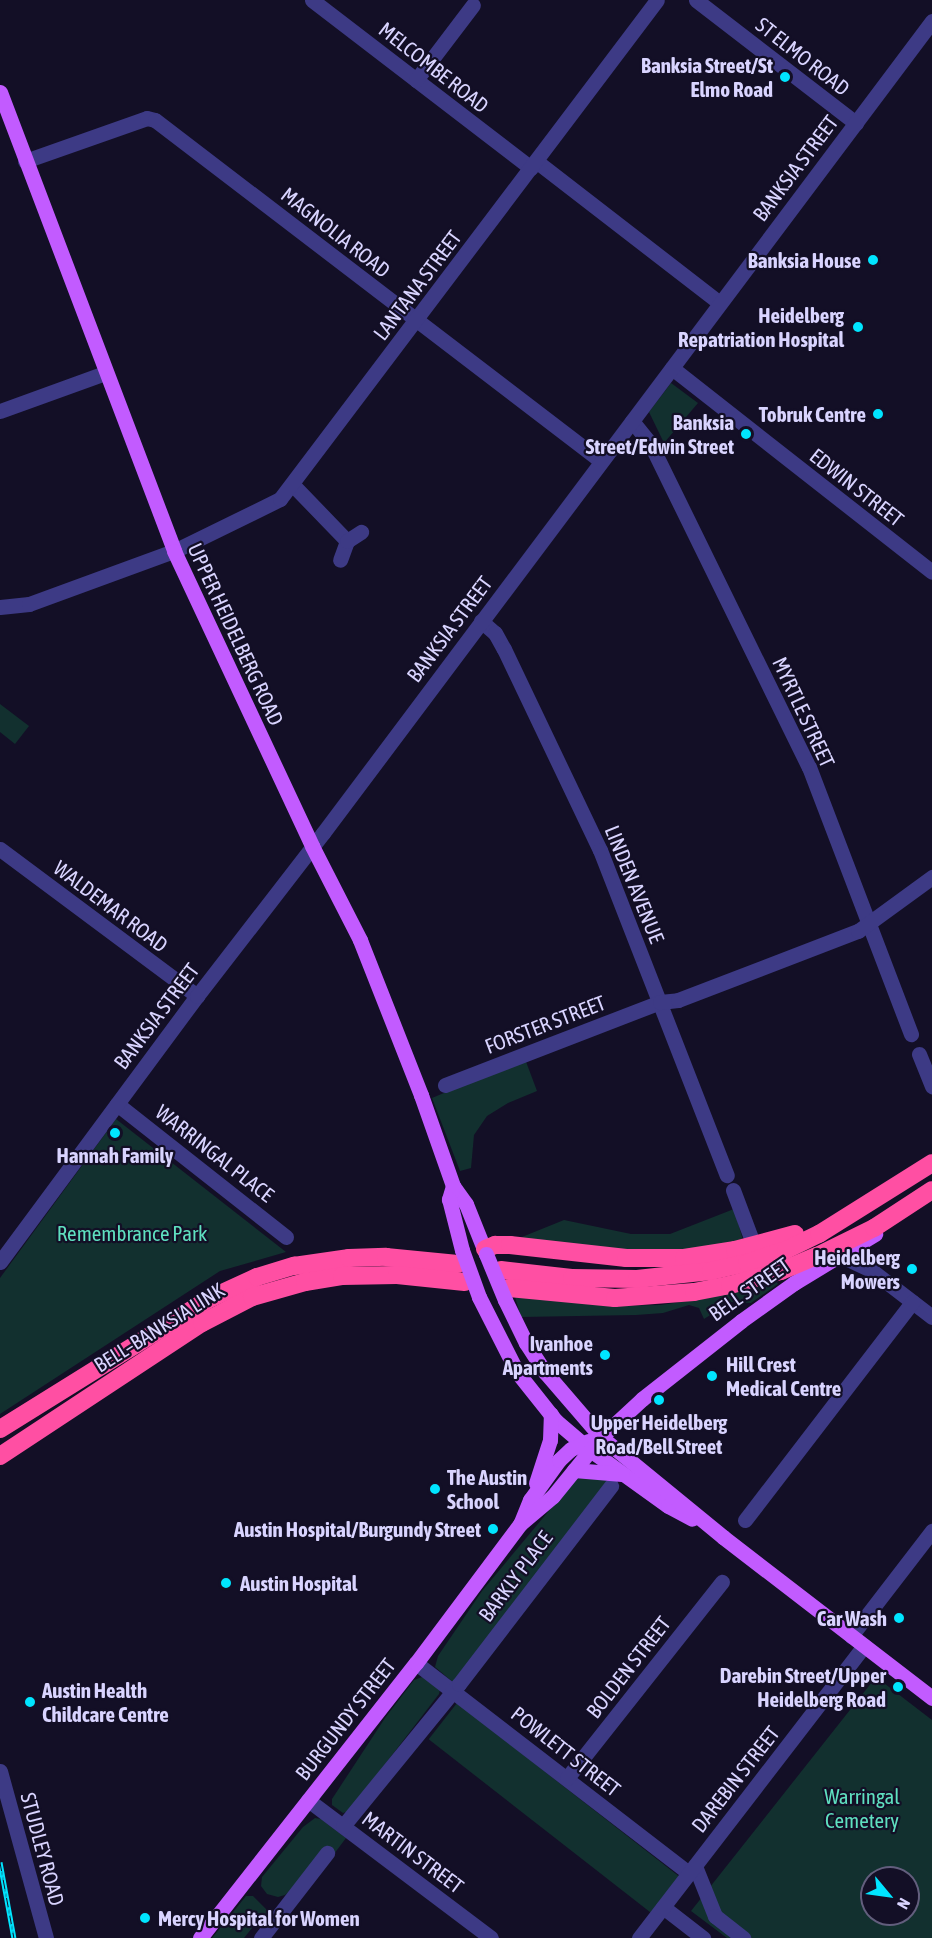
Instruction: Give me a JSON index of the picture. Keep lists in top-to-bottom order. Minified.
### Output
{"streets":{"highway":["BELL STREET","BELL–BANKSIA LINK"],"main road":["UPPER HEIDELBERG ROAD","BURGUNDY STREET"],"street":["ST ELMO ROAD","MELCOMBE ROAD","BANKSIA STREET","MAGNOLIA ROAD","LANTANA STREET","EDWIN STREET","MYRTLE STREET","LINDEN AVENUE","WALDEMAR ROAD","FORSTER STREET","WARRINGAL PLACE","BARKLY PLACE","BOLDEN STREET","POWLETT STREET","DAREBIN STREET","STUDLEY ROAD","MARTIN STREET"]},"crossings":[["ST ELMO ROAD","BANKSIA STREET"],["MELCOMBE ROAD","BANKSIA STREET"],["MELCOMBE ROAD","LANTANA STREET"],["BANKSIA STREET","MAGNOLIA ROAD"],["BANKSIA STREET","EDWIN STREET"],["BANKSIA STREET","UPPER HEIDELBERG ROAD"],["BANKSIA STREET","MYRTLE STREET"],["BANKSIA STREET","LINDEN AVENUE"],["BANKSIA STREET","WALDEMAR ROAD"],["BANKSIA STREET","WARRINGAL PLACE"],["MAGNOLIA ROAD","LANTANA STREET"],["MAGNOLIA ROAD","UPPER HEIDELBERG ROAD"],["LANTANA STREET","UPPER HEIDELBERG ROAD"],["UPPER HEIDELBERG ROAD","BELL STREET"],["UPPER HEIDELBERG ROAD","BELL–BANKSIA LINK"],["UPPER HEIDELBERG ROAD","BURGUNDY STREET"],["UPPER HEIDELBERG ROAD","DAREBIN STREET"],["MYRTLE STREET","FORSTER STREET"],["LINDEN AVENUE","FORSTER STREET"],["BELL STREET","BURGUNDY STREET"],["BARKLY PLACE","POWLETT STREET"],["BOLDEN STREET","POWLETT STREET"],["BURGUNDY STREET","POWLETT STREET"],["BURGUNDY STREET","MARTIN STREET"],["POWLETT STREET","DAREBIN STREET"]],"parks":["Remembrance Park","Warringal Cemetery"],"places":["Banksia Street/St Elmo Road","Banksia House","Heidelberg Repatriation Hospital","Tobruk Centre","Banksia Street/Edwin Street","Hannah Family","Heidelberg Mowers","Ivanhoe Apartments","Hill Crest Medical Centre","Upper Heidelberg Road/Bell Street","The Austin School","Austin Hospital/Burgundy Street","Austin Hospital","Car Wash","Darebin Street/Upper Heidelberg Road","Austin Health Childcare Centre","Mercy Hospital for Women"],"north":"bottom right"}
